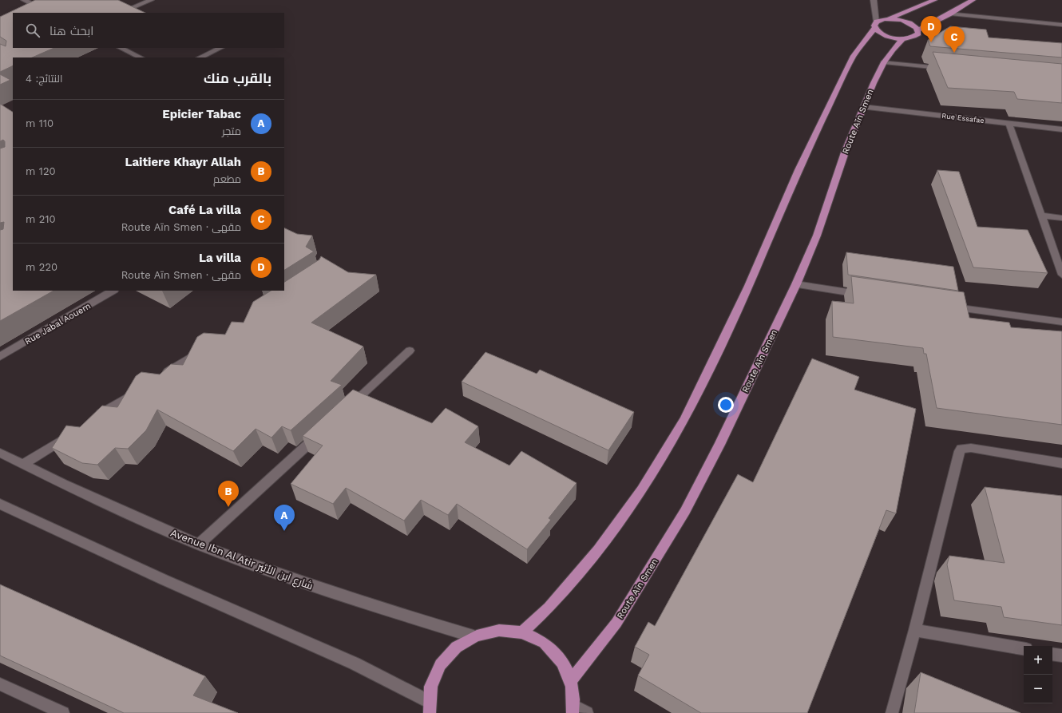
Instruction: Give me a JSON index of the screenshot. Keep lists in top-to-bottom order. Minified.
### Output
{"streets":{"main road":["Route Aïn Smen"],"street":["Rue Essafae","Rue Jabal Aouem","Avenue Ibn Al Atir شارع ابن الأثير"]},"crossings":[["Rue Essafae","Route Aïn Smen"]],"page":{"search":"ابحث هنا","pins":["D","C","B","A"],"heading":["بالقرب منك","النتائج: 4"],"list":[{"mark":"A","name":"Epicier Tabac","note":"متجر","value":"110 m"},{"mark":"B","name":"Laitiere Khayr Allah","note":"مطعم","value":"120 m"},{"mark":"C","name":"Café La villa","note":"مقهى · Route Aïn Smen","value":"210 m"},{"mark":"D","name":"La villa","note":"مقهى · Route Aïn Smen","value":"220 m"}],"map_buttons":["+","−"]}}
